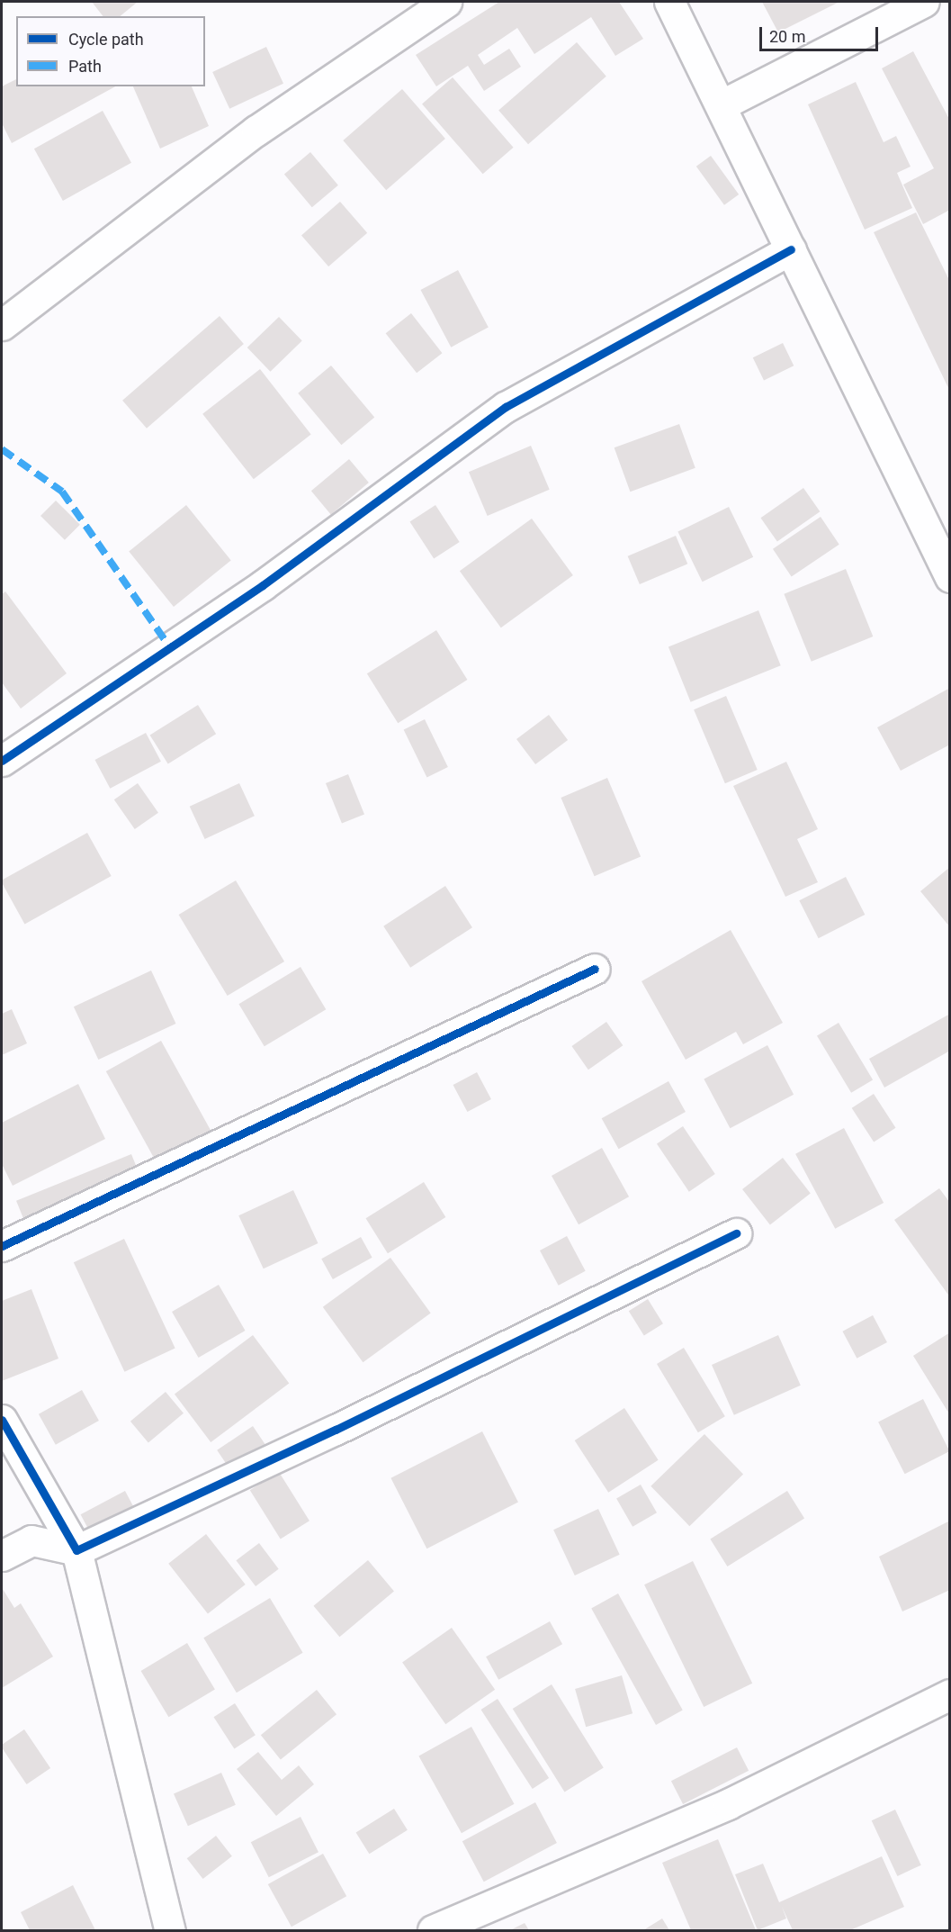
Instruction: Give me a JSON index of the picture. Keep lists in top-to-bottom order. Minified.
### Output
{"legend":["Cycle path","Path"],"scale_bar":"20 m"}
